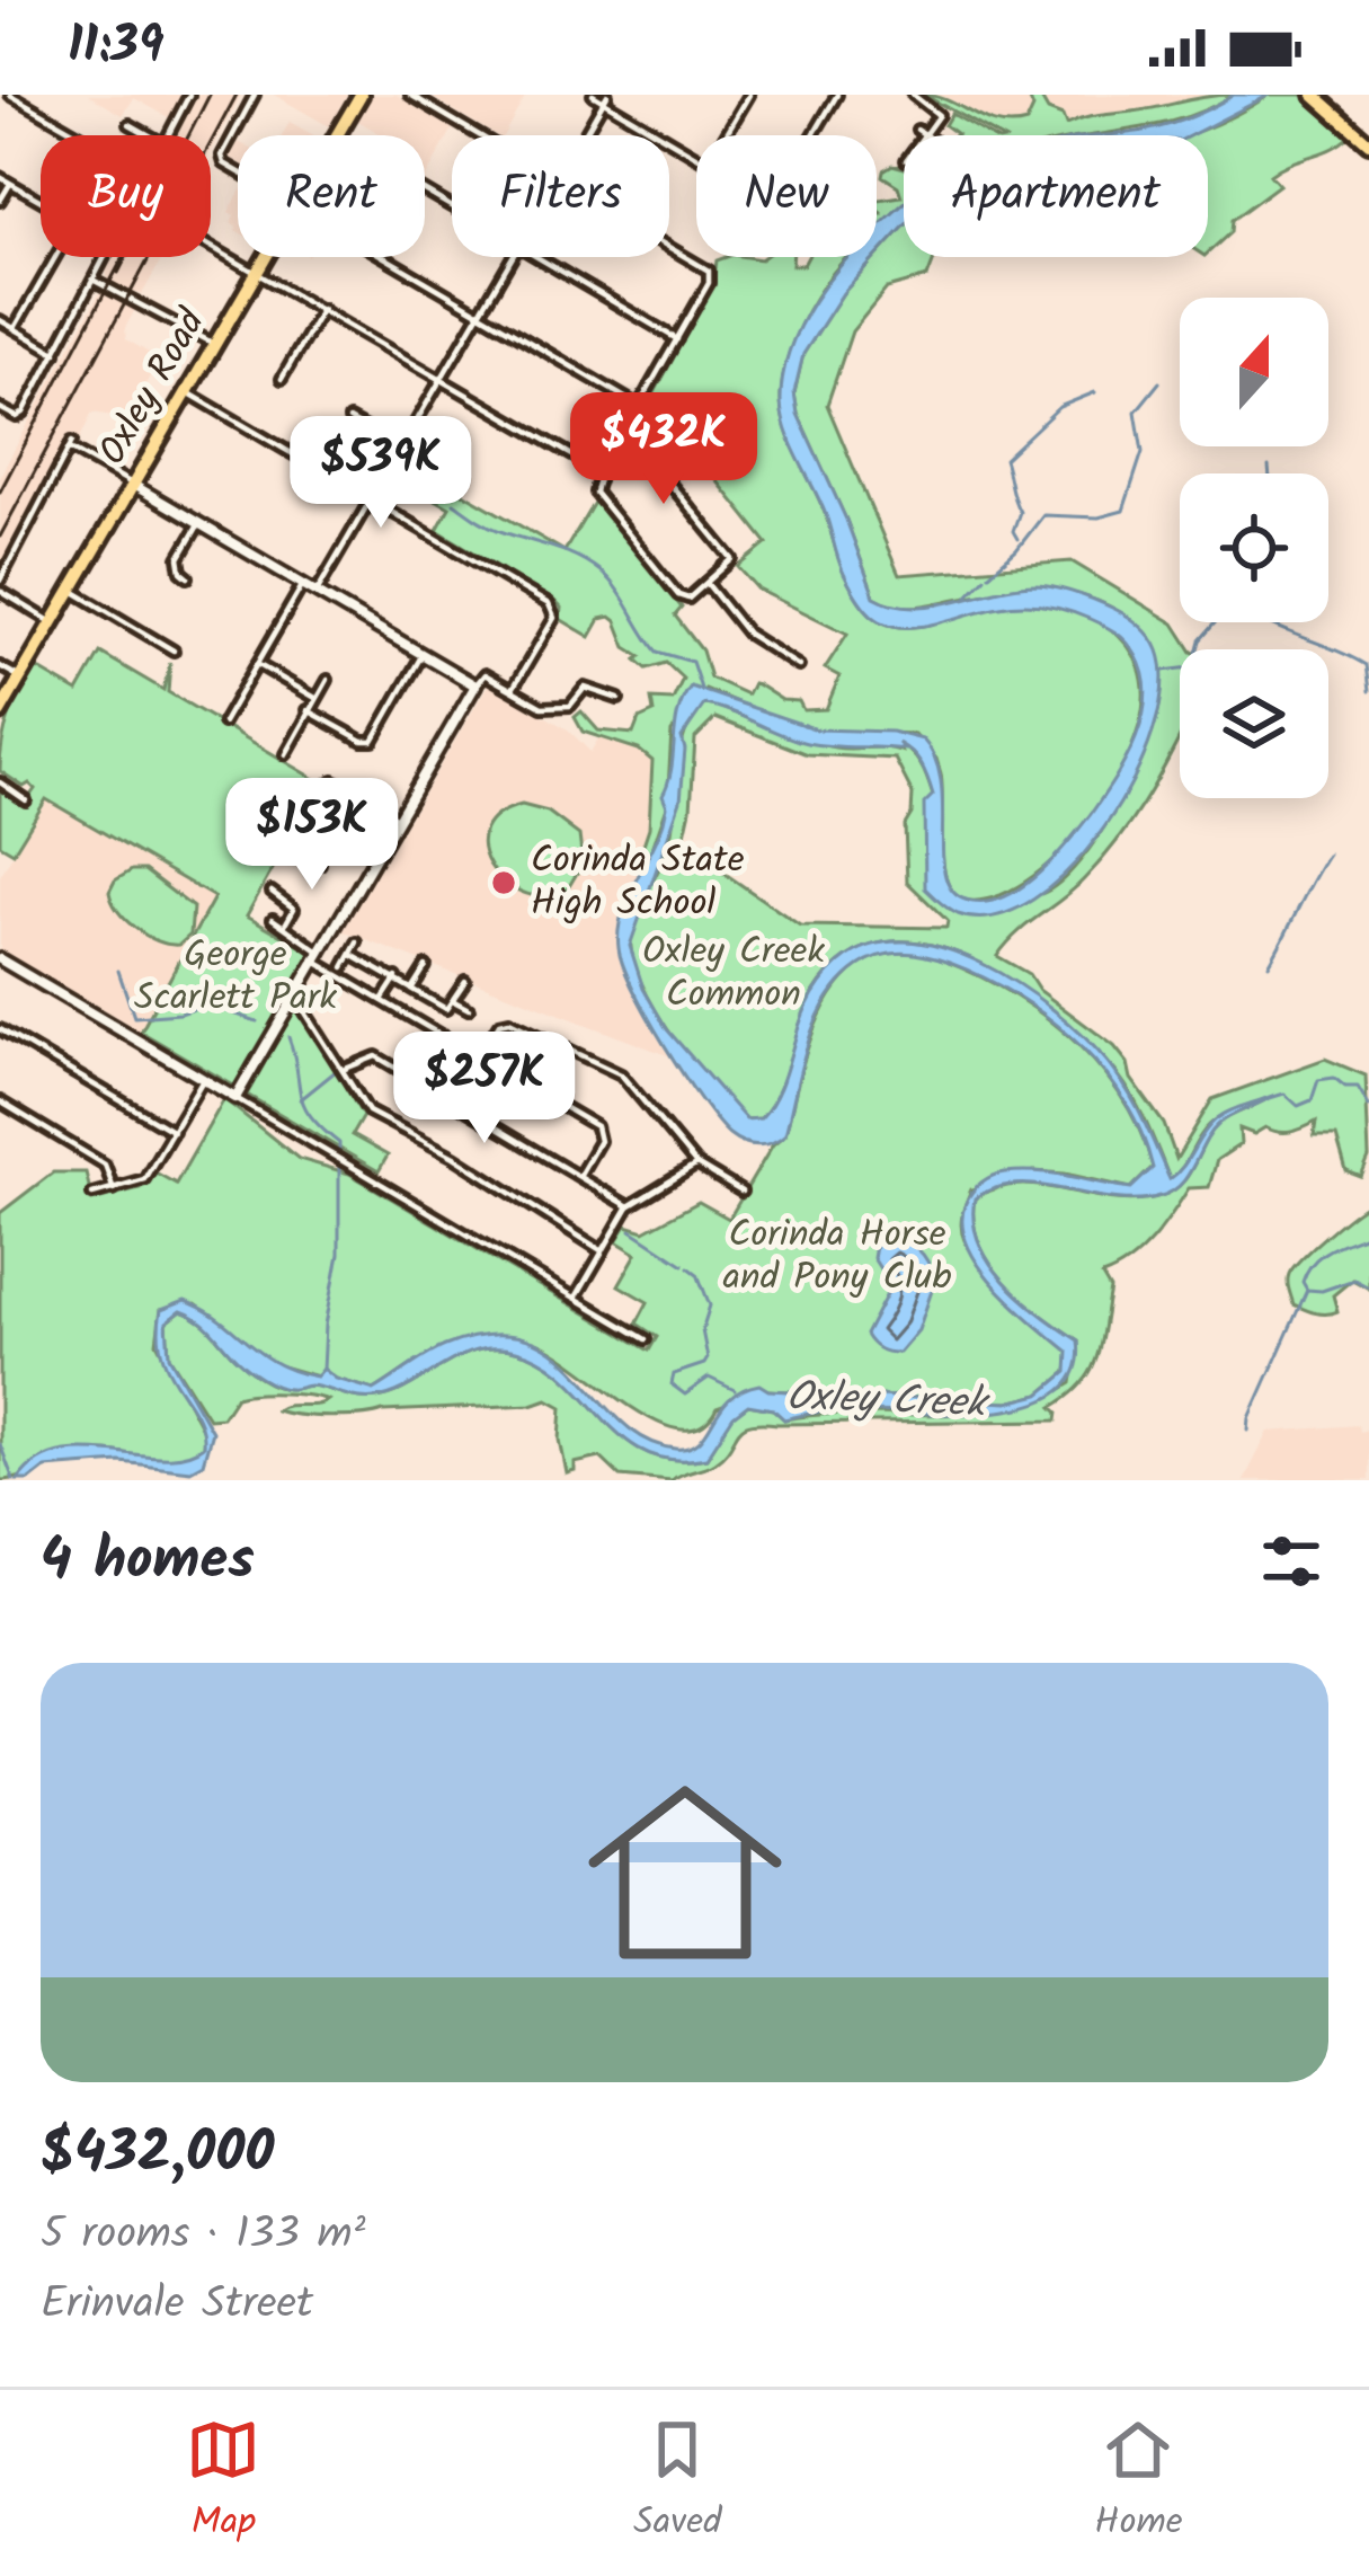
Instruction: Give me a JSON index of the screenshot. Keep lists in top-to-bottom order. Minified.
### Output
{"streets":{"main road":["Oxley Road"]},"water":["Oxley Creek"],"parks":["Oxley Creek Common","George Scarlett Park","Corinda Horse and Pony Club"],"places":["Corinda State High School"],"north":"top","page":{"status":"11:39","chip":["Buy","Rent","Filters","New","Apartment"],"price":["$432K","$539K","$153K","$257K"],"heading":"4 homes","list":[{"name":"$432,000","note":"5 rooms · 133 m² · Erinvale Street"}],"tabs":["Map","Saved","Home"]}}
